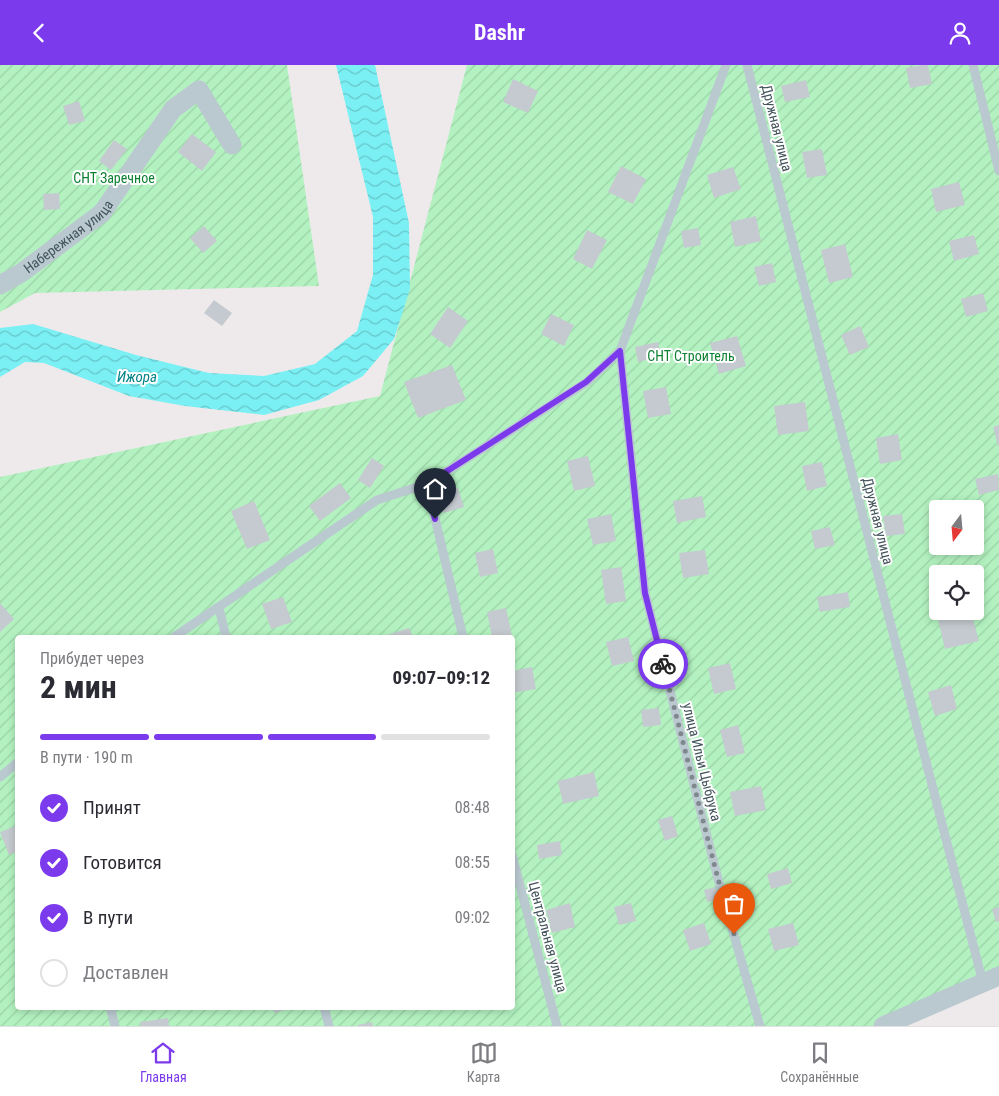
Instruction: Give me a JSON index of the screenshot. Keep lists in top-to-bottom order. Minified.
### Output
{"streets":{"street":["Набережная улица"],"lane":["Дружная улица","улица Ильи Цыбрука","Центральная улица"]},"water":["Ижора"],"parks":["СНТ Заречное","СНТ Строитель"],"north":"bottom","page":{"header":"Dashr","heading":["2 мин","Прибудет через","09:07–09:12"],"bar":"В пути · 190 m","list":[["Принят","08:48"],["Готовится","08:55"],["В пути","09:02"],"Доставлен"],"tabs":["Главная","Карта","Сохранённые"]}}
